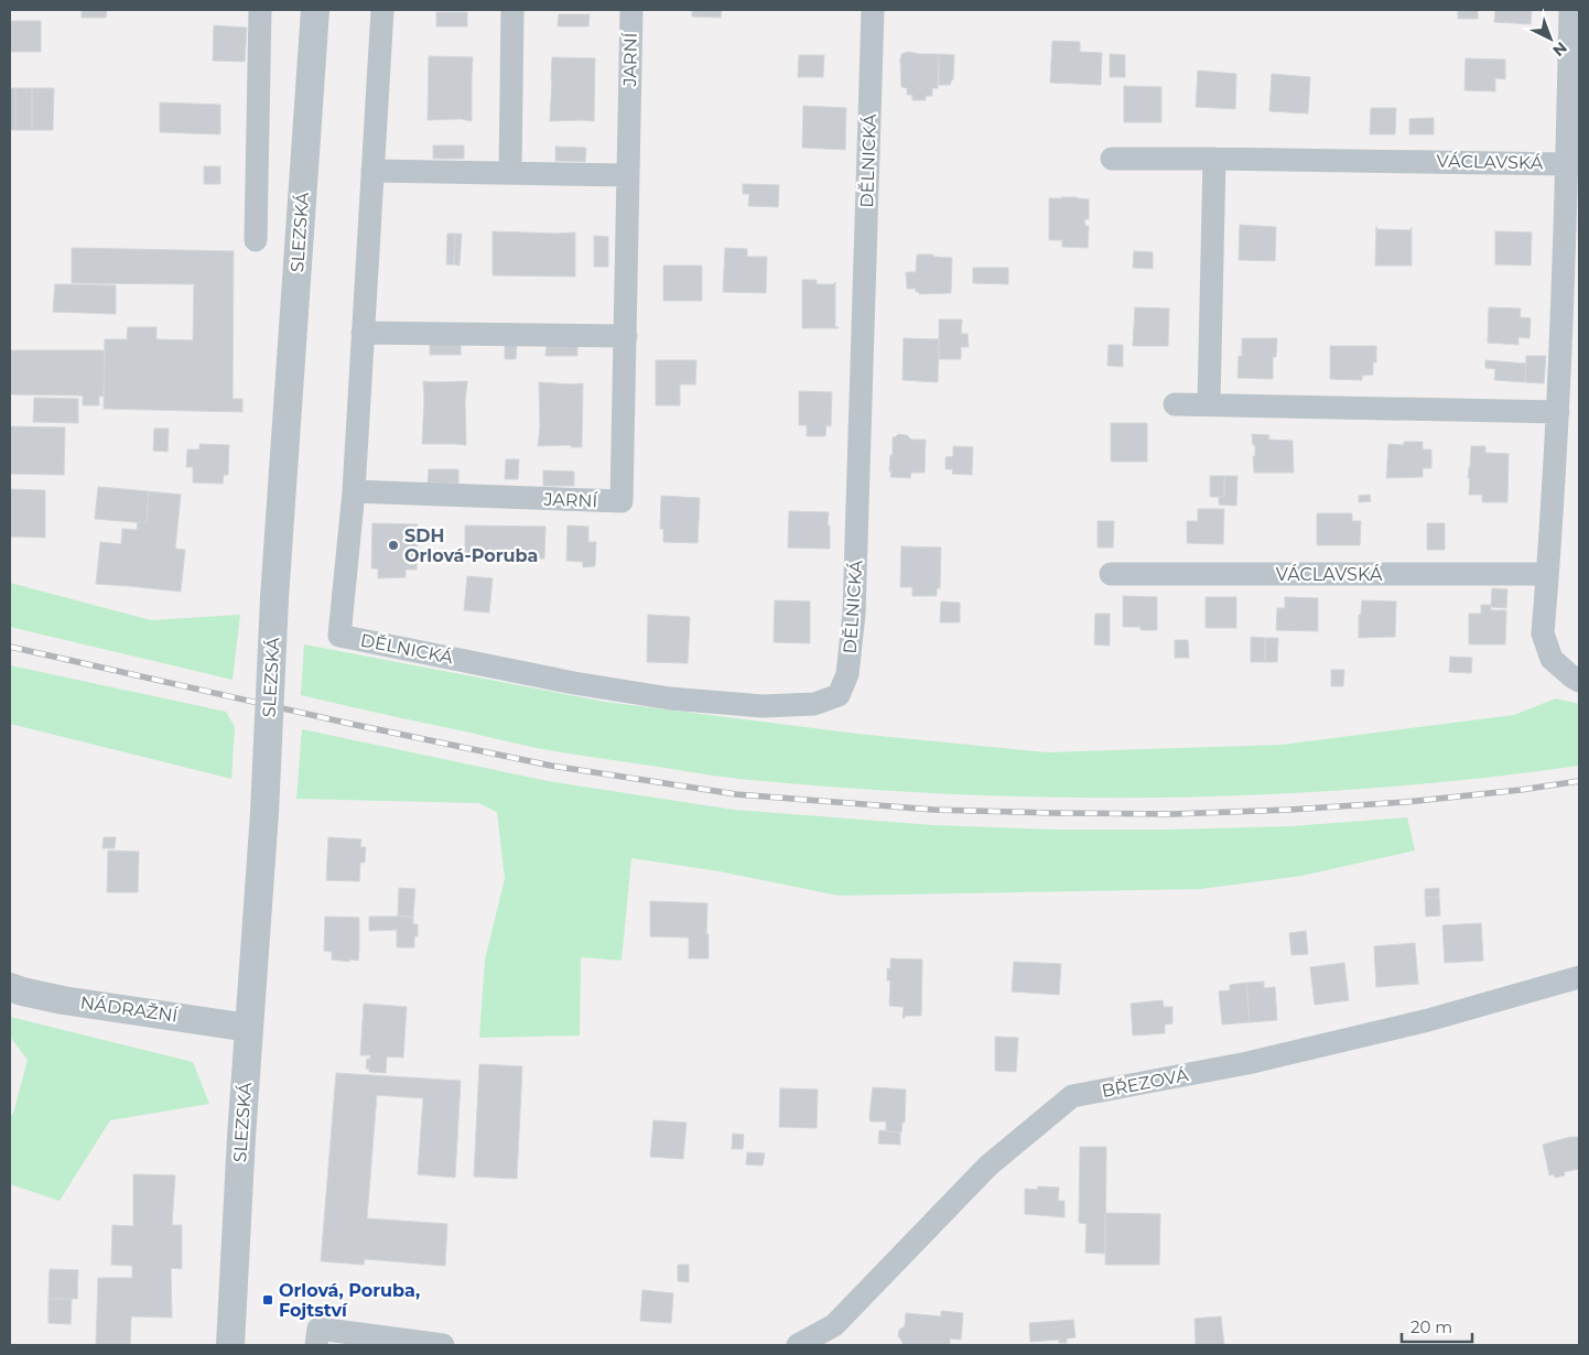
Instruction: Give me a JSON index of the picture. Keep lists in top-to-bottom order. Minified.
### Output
{"streets":{"street":["JARNÍ","DĚLNICKÁ","VÁCLAVSKÁ","SLEZSKÁ","NÁDRAŽNÍ","BŘEZOVÁ"]},"crossings":[["JARNÍ","DĚLNICKÁ"],["SLEZSKÁ","NÁDRAŽNÍ"]],"places":{"other":["SDH Orlová-Poruba"],"transit":["Orlová, Poruba, Fojtství"]},"scale_bar":"20 m","north":"bottom right"}
